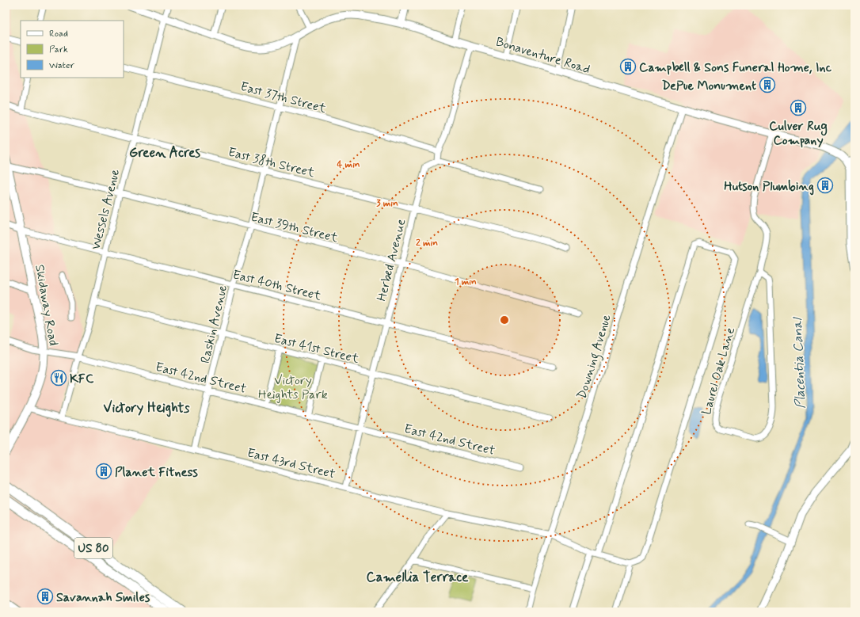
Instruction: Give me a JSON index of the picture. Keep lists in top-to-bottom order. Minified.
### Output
{"streets":{"main road":["Skidaway Road","US 80"],"street":["Bonaventure Road","East 37th Street","East 38th Street","Wessels Avenue","East 39th Street","Herbed Avenue","East 40th Street","Raskin Avenue","East 41st Street","Downing Avenue","Laurel Oak Lane","East 42nd Street","East 43rd Street"]},"crossings":[["Bonaventure Road","Wessels Avenue"],["Bonaventure Road","Raskin Avenue"],["Bonaventure Road","Downing Avenue"],["Bonaventure Road","Laurel Oak Lane"],["East 37th Street","Wessels Avenue"],["East 37th Street","Raskin Avenue"],["East 38th Street","Wessels Avenue"],["East 38th Street","Herbed Avenue"],["East 38th Street","Raskin Avenue"],["Wessels Avenue","East 39th Street"],["Wessels Avenue","East 40th Street"],["Wessels Avenue","East 41st Street"],["Wessels Avenue","East 42nd Street"],["Wessels Avenue","East 43rd Street"],["East 39th Street","Herbed Avenue"],["East 39th Street","Skidaway Road"],["East 39th Street","Raskin Avenue"],["Herbed Avenue","East 40th Street"],["Herbed Avenue","East 41st Street"],["Herbed Avenue","East 42nd Street"],["Herbed Avenue","East 43rd Street"],["East 40th Street","Skidaway Road"],["East 40th Street","Raskin Avenue"],["Skidaway Road","East 42nd Street"],["Skidaway Road","East 43rd Street"],["Raskin Avenue","East 41st Street"],["Raskin Avenue","East 42nd Street"],["Raskin Avenue","East 43rd Street"],["Downing Avenue","East 43rd Street"]],"districts":["Green Acres","Victory Heights","Camellia Terrace"],"water":["Placentia Canal"],"parks":["Victory Heights Park"],"places":{"building":["Campbell & Sons Funeral Home, Inc","DePue Monument","Culver Rug Company","Hutson Plumbing","Planet Fitness","Savannah Smiles"],"restaurant":["KFC"]},"legend":["Road","Park","Water"],"rings":["4 min","3 min","2 min","1 min"]}
